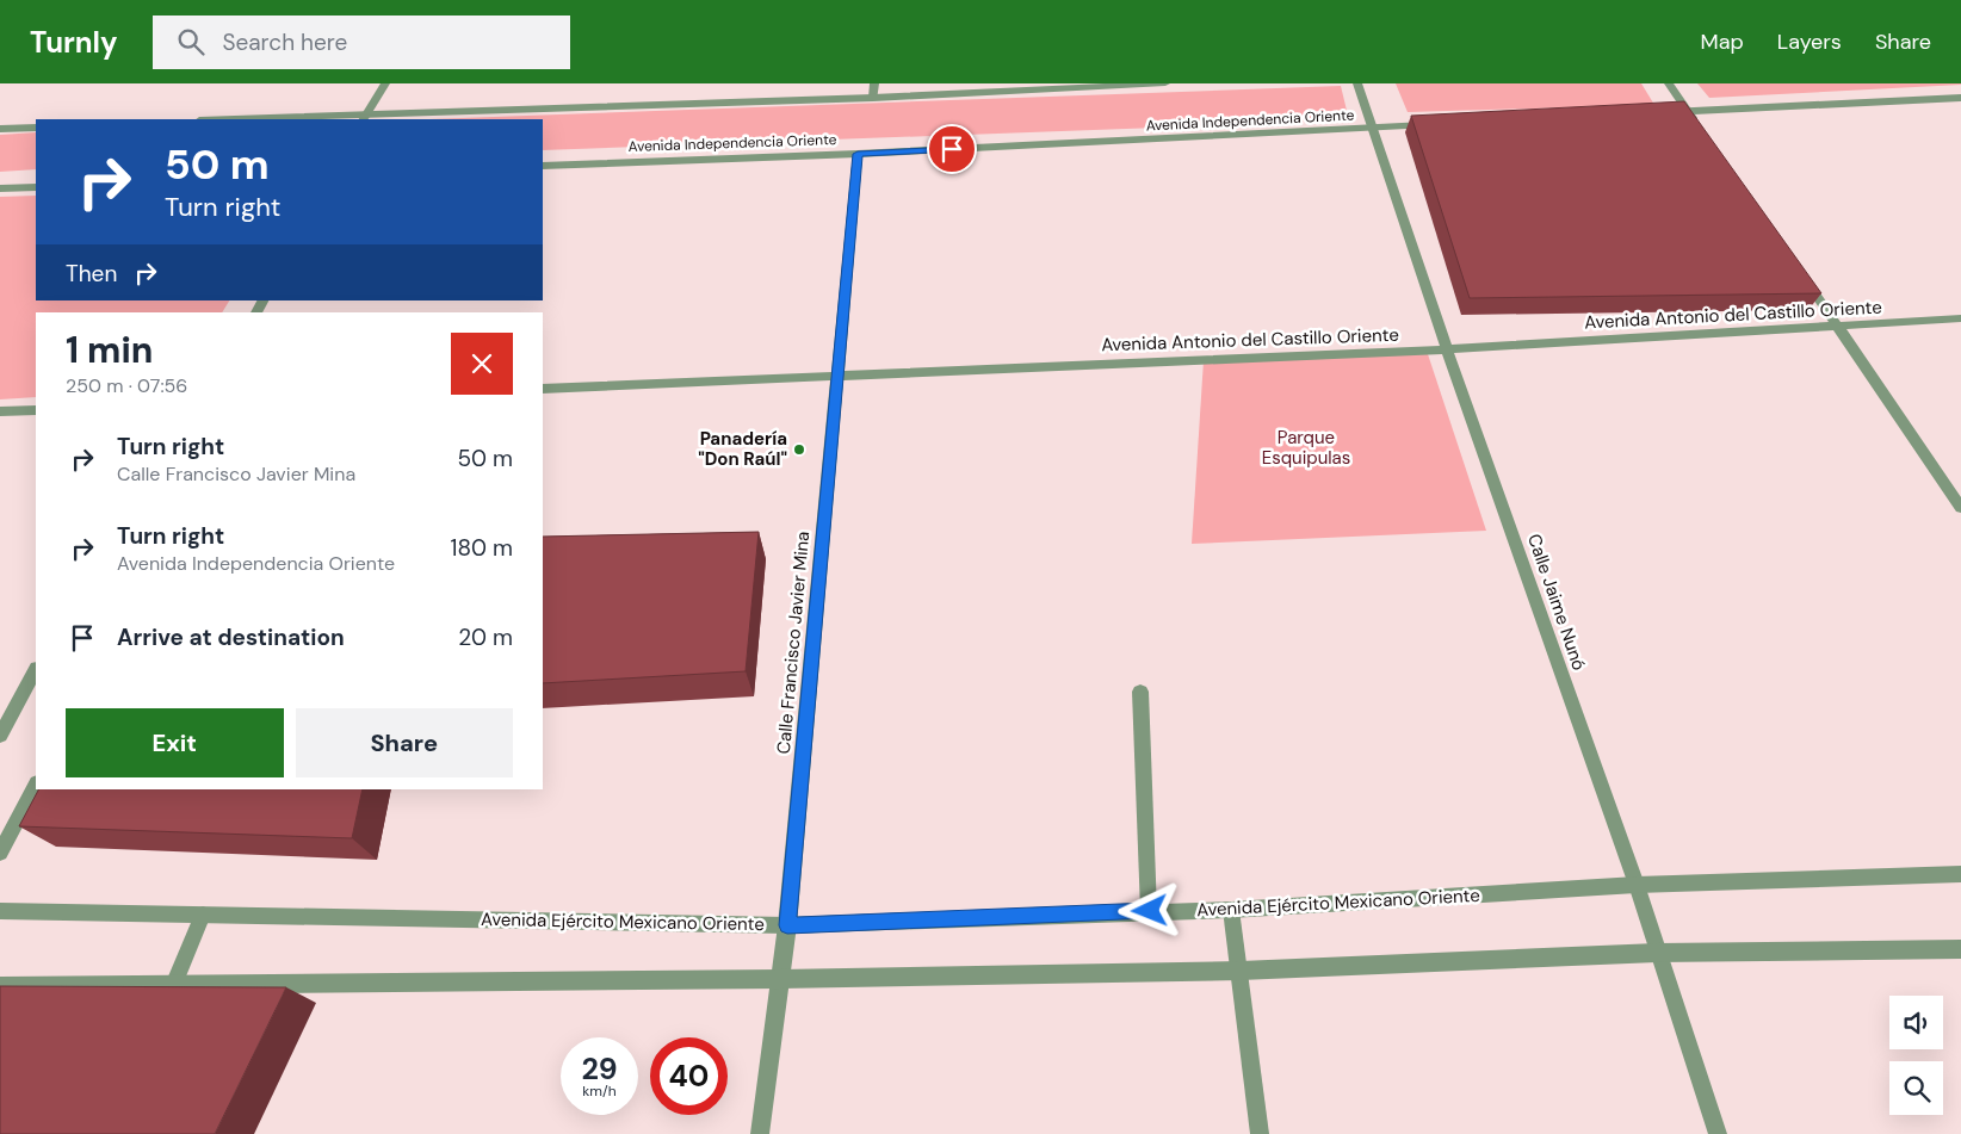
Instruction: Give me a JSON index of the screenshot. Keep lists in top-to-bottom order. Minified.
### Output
{"streets":{"street":["Avenida Independencia Oriente","Avenida Antonio del Castillo Oriente","Calle Jaime Nunó","Calle Francisco Javier Mina","Avenida Ejército Mexicano Oriente"]},"crossings":[["Avenida Independencia Oriente","Calle Jaime Nunó"],["Avenida Independencia Oriente","Calle Francisco Javier Mina"],["Avenida Antonio del Castillo Oriente","Calle Jaime Nunó"],["Avenida Antonio del Castillo Oriente","Calle Francisco Javier Mina"],["Calle Jaime Nunó","Avenida Ejército Mexicano Oriente"],["Calle Francisco Javier Mina","Avenida Ejército Mexicano Oriente"]],"parks":["Parque Esquipulas"],"places":["Panadería \"Don Raúl\""],"page":{"header":"Turnly","search":"Search here","nav":["Map","Layers","Share"],"turn":["50 m","Turn right"],"then":"Then","heading":["1 min","250 m · 07:56"],"list":[{"name":"Turn right","note":"Calle Francisco Javier Mina","value":"50 m"},{"name":"Turn right","note":"Avenida Independencia Oriente","value":"180 m"},{"name":"Arrive at destination","value":"20 m"}],"buttons":["Exit","Share"],"speed":"29 km/h","limit":"40"}}
